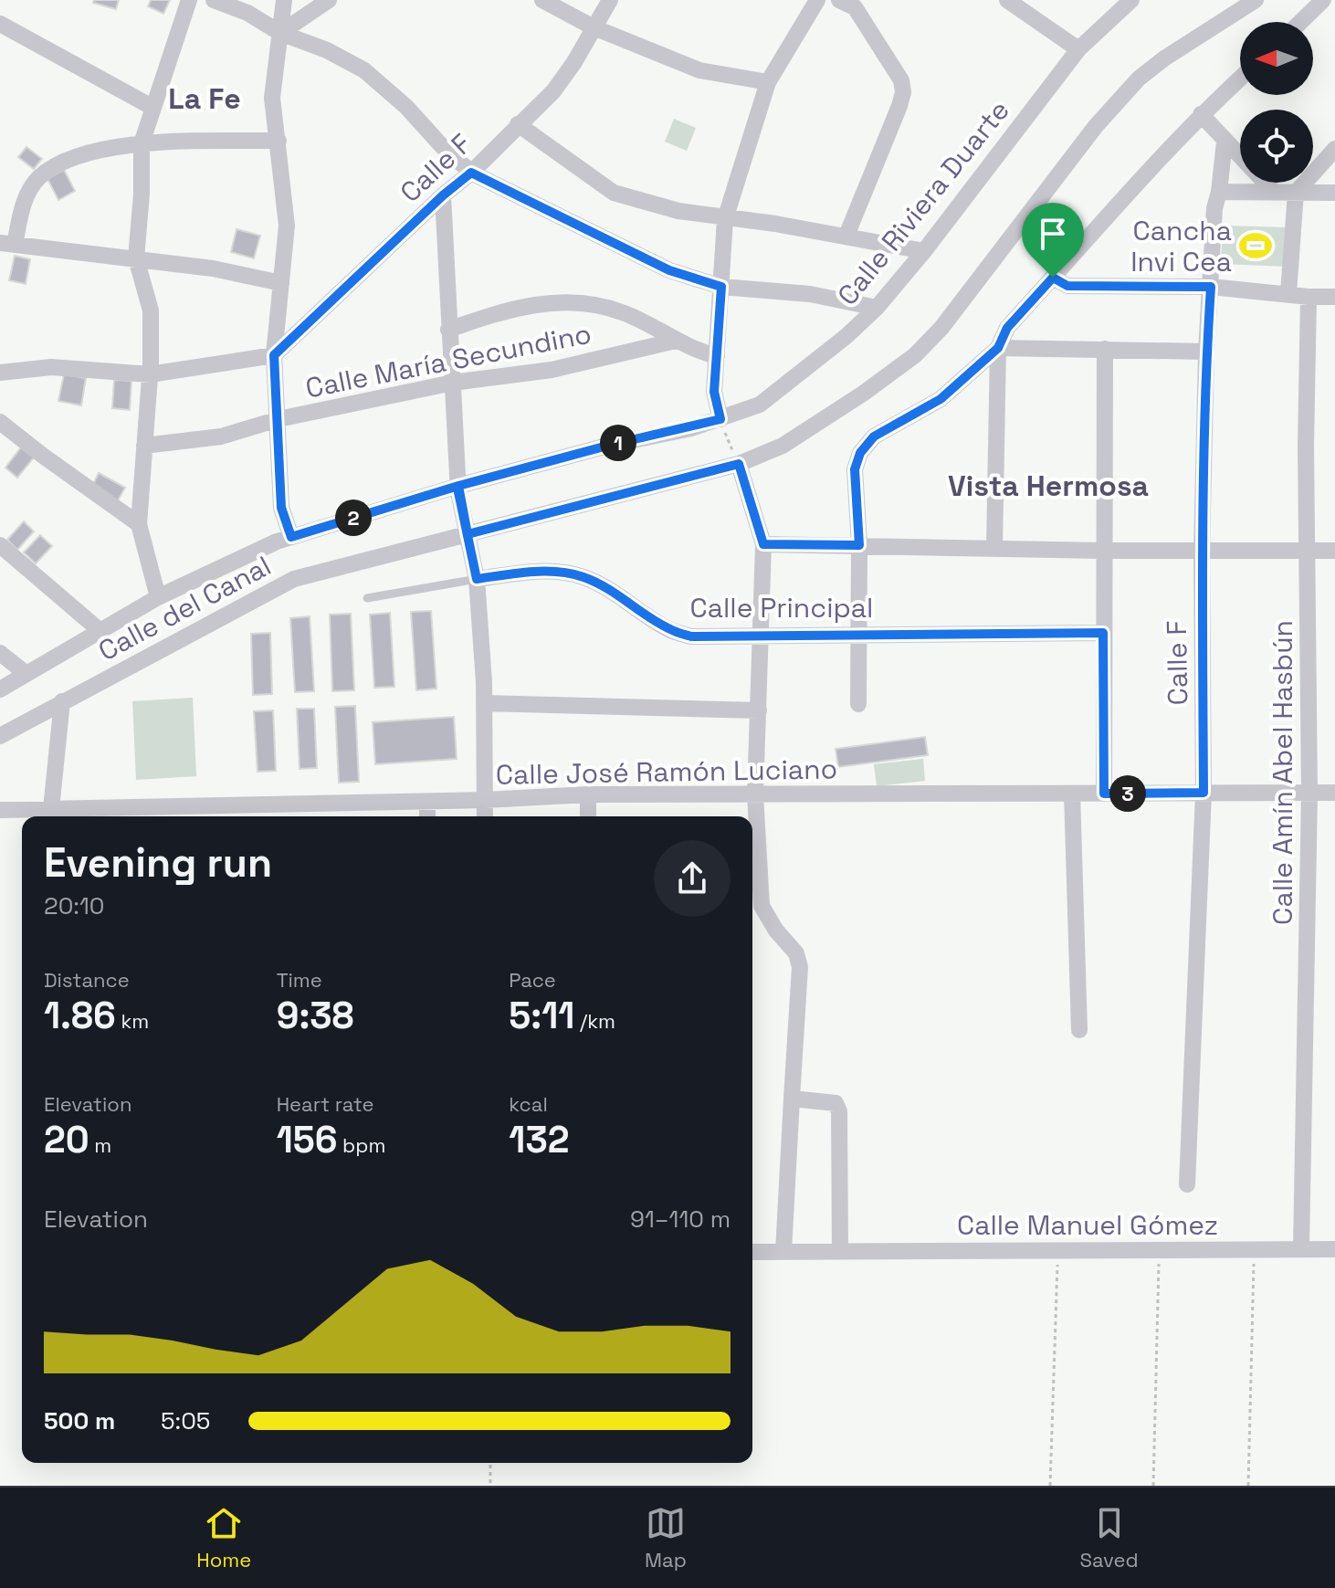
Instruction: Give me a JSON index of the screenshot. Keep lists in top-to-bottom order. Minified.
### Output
{"streets":{"street":["Calle F","Calle Riviera Duarte","Calle María Secundino","Calle Principal","Calle del Canal","Calle José Ramón Luciano","Calle Amín Abel Hasbún","Calle Manuel Gómez"]},"crossings":[["Calle F","Calle José Ramón Luciano"],["Calle José Ramón Luciano","Calle Amín Abel Hasbún"],["Calle Amín Abel Hasbún","Calle Manuel Gómez"]],"districts":["La Fe","Vista Hermosa"],"places":{"sports":["Cancha Invi Cea"]},"north":"left","page":{"pins":["1","2","3"],"heading":["Evening run","20:10"],"stats":[["Distance","1.86 km"],["Time","9:38"],["Pace","5:11 /km"],["Elevation","20 m"],["Heart rate","156 bpm"],["kcal","132"]],"chart":["Elevation","91–110 m"],"list":[{"name":"500 m","note":"5:05"}],"tabs":["Home","Map","Saved"]}}
